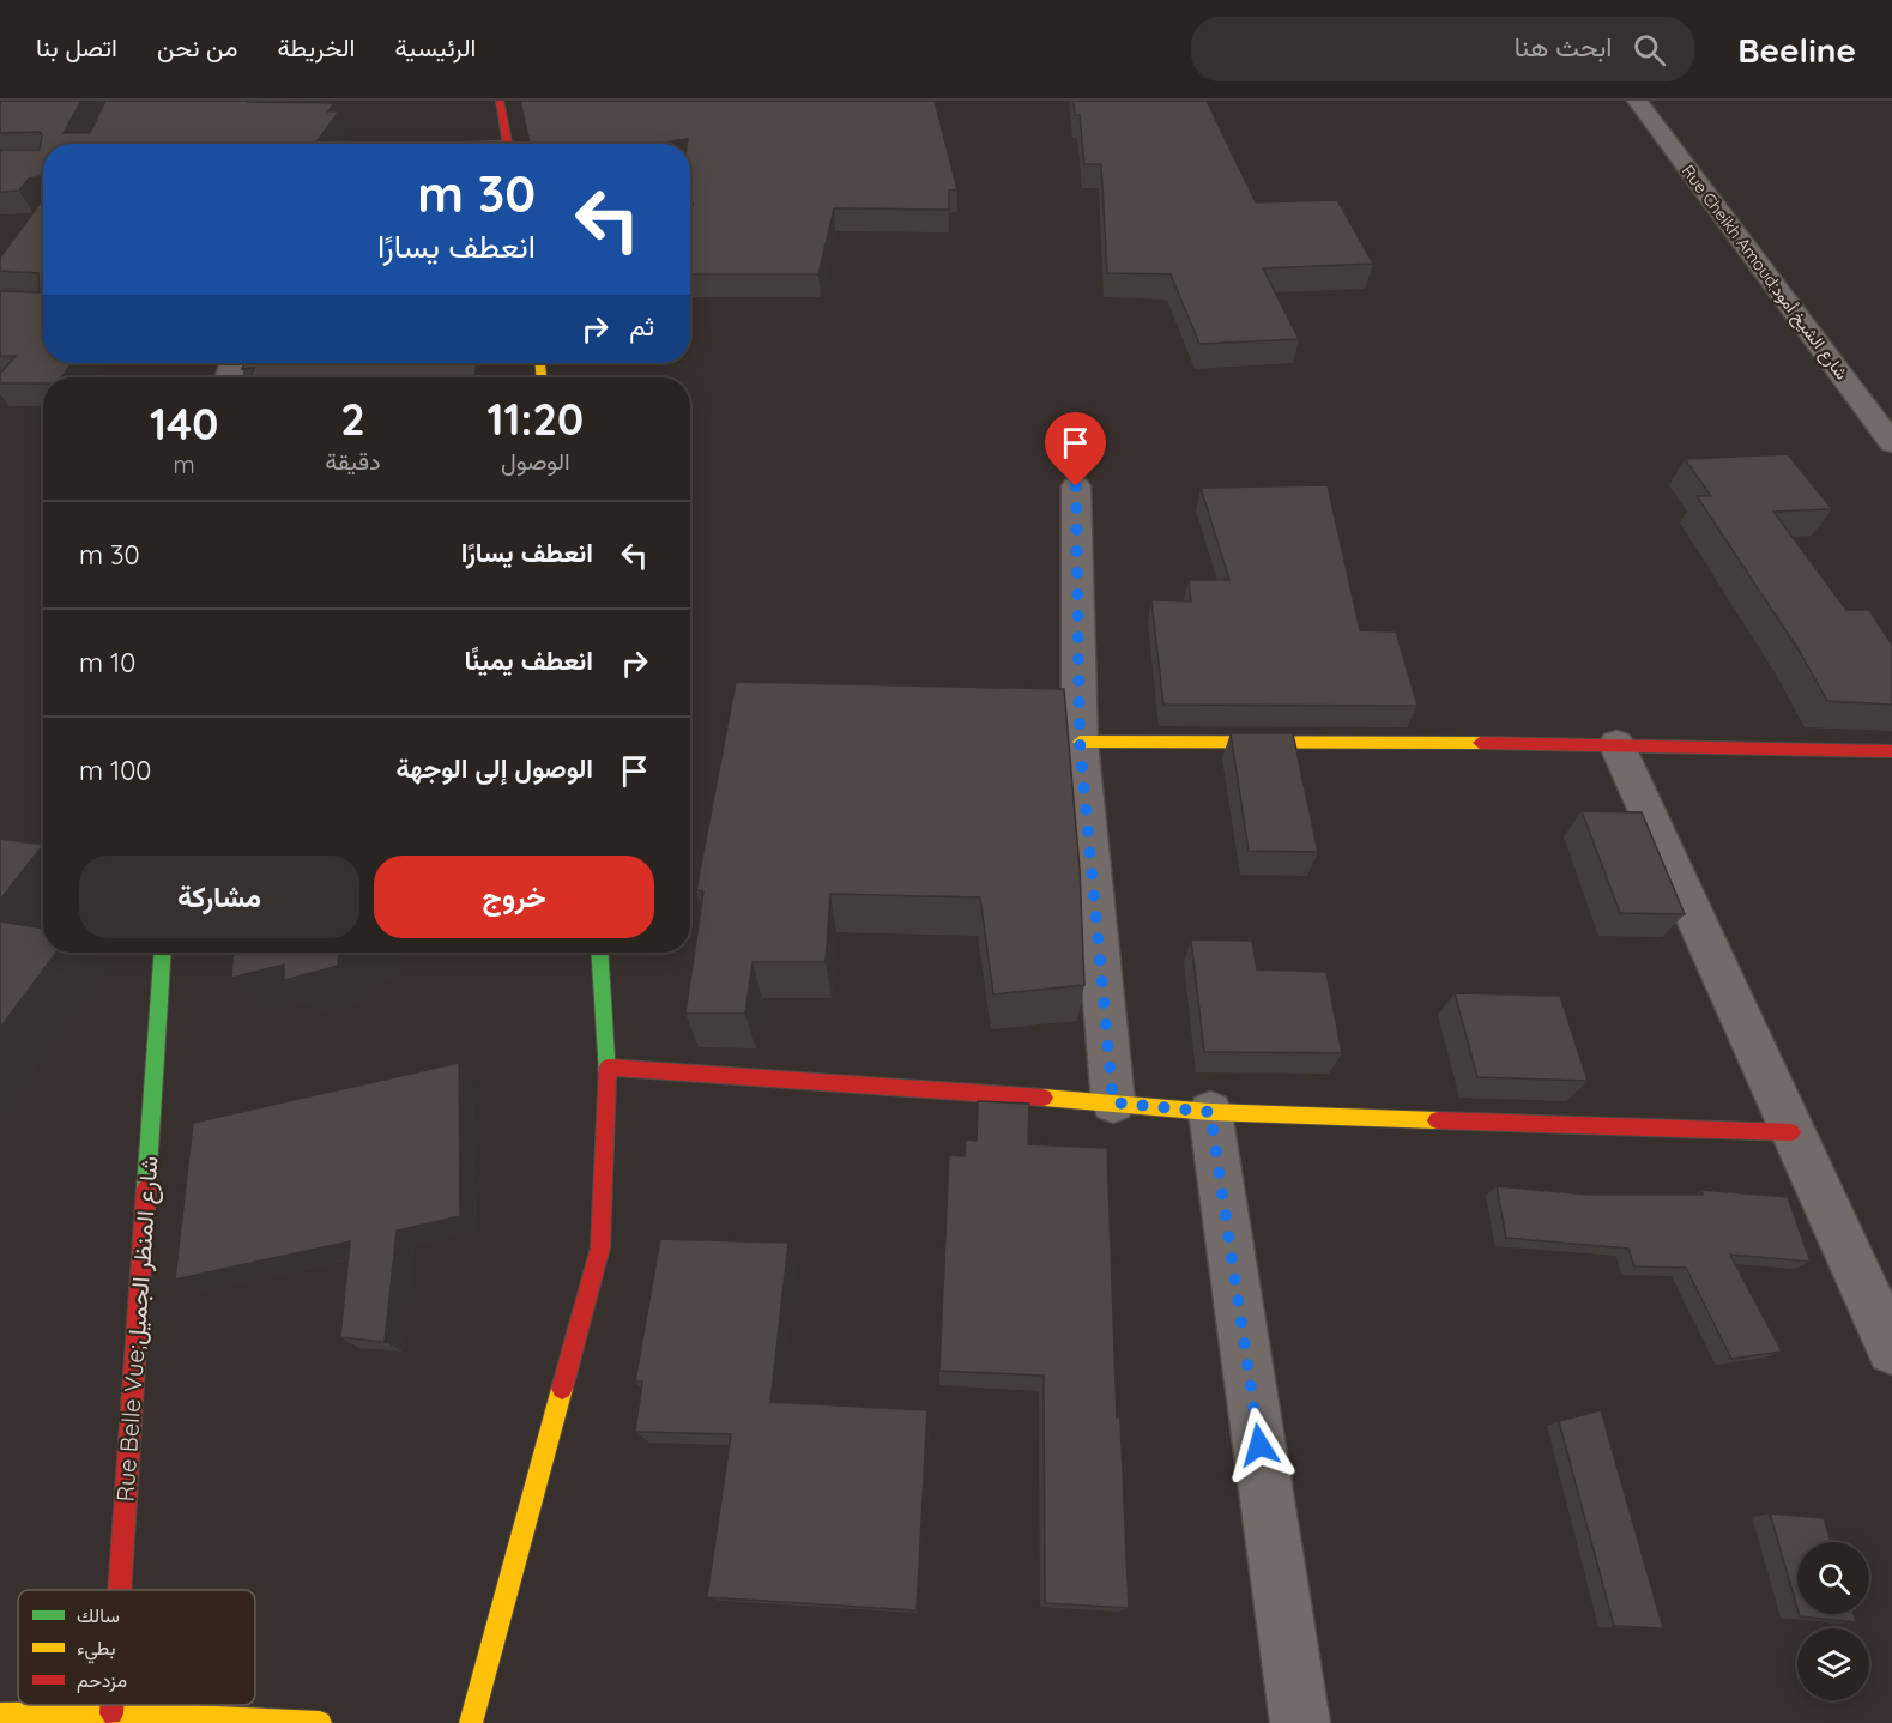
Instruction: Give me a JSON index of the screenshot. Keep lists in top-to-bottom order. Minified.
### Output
{"streets":{"street":["Rue Cheikh Amoud;شارع الشيخ أمود","Rue Belle Vue;شارع المنظر الجميل"]},"legend":["سالك","بطيء","مزدحم"],"page":{"header":"Beeline","search":"ابحث هنا","nav":["الرئيسية","الخريطة","من نحن","اتصل بنا"],"turn":["30 m","انعطف يسارًا"],"then":"ثم","eta":["11:20","الوصول","2","دقيقة","140","m"],"list":[{"name":"انعطف يسارًا","value":"30 m"},{"name":"انعطف يمينًا","value":"10 m"},{"name":"الوصول إلى الوجهة","value":"100 m"}],"buttons":["خروج","مشاركة"]}}
